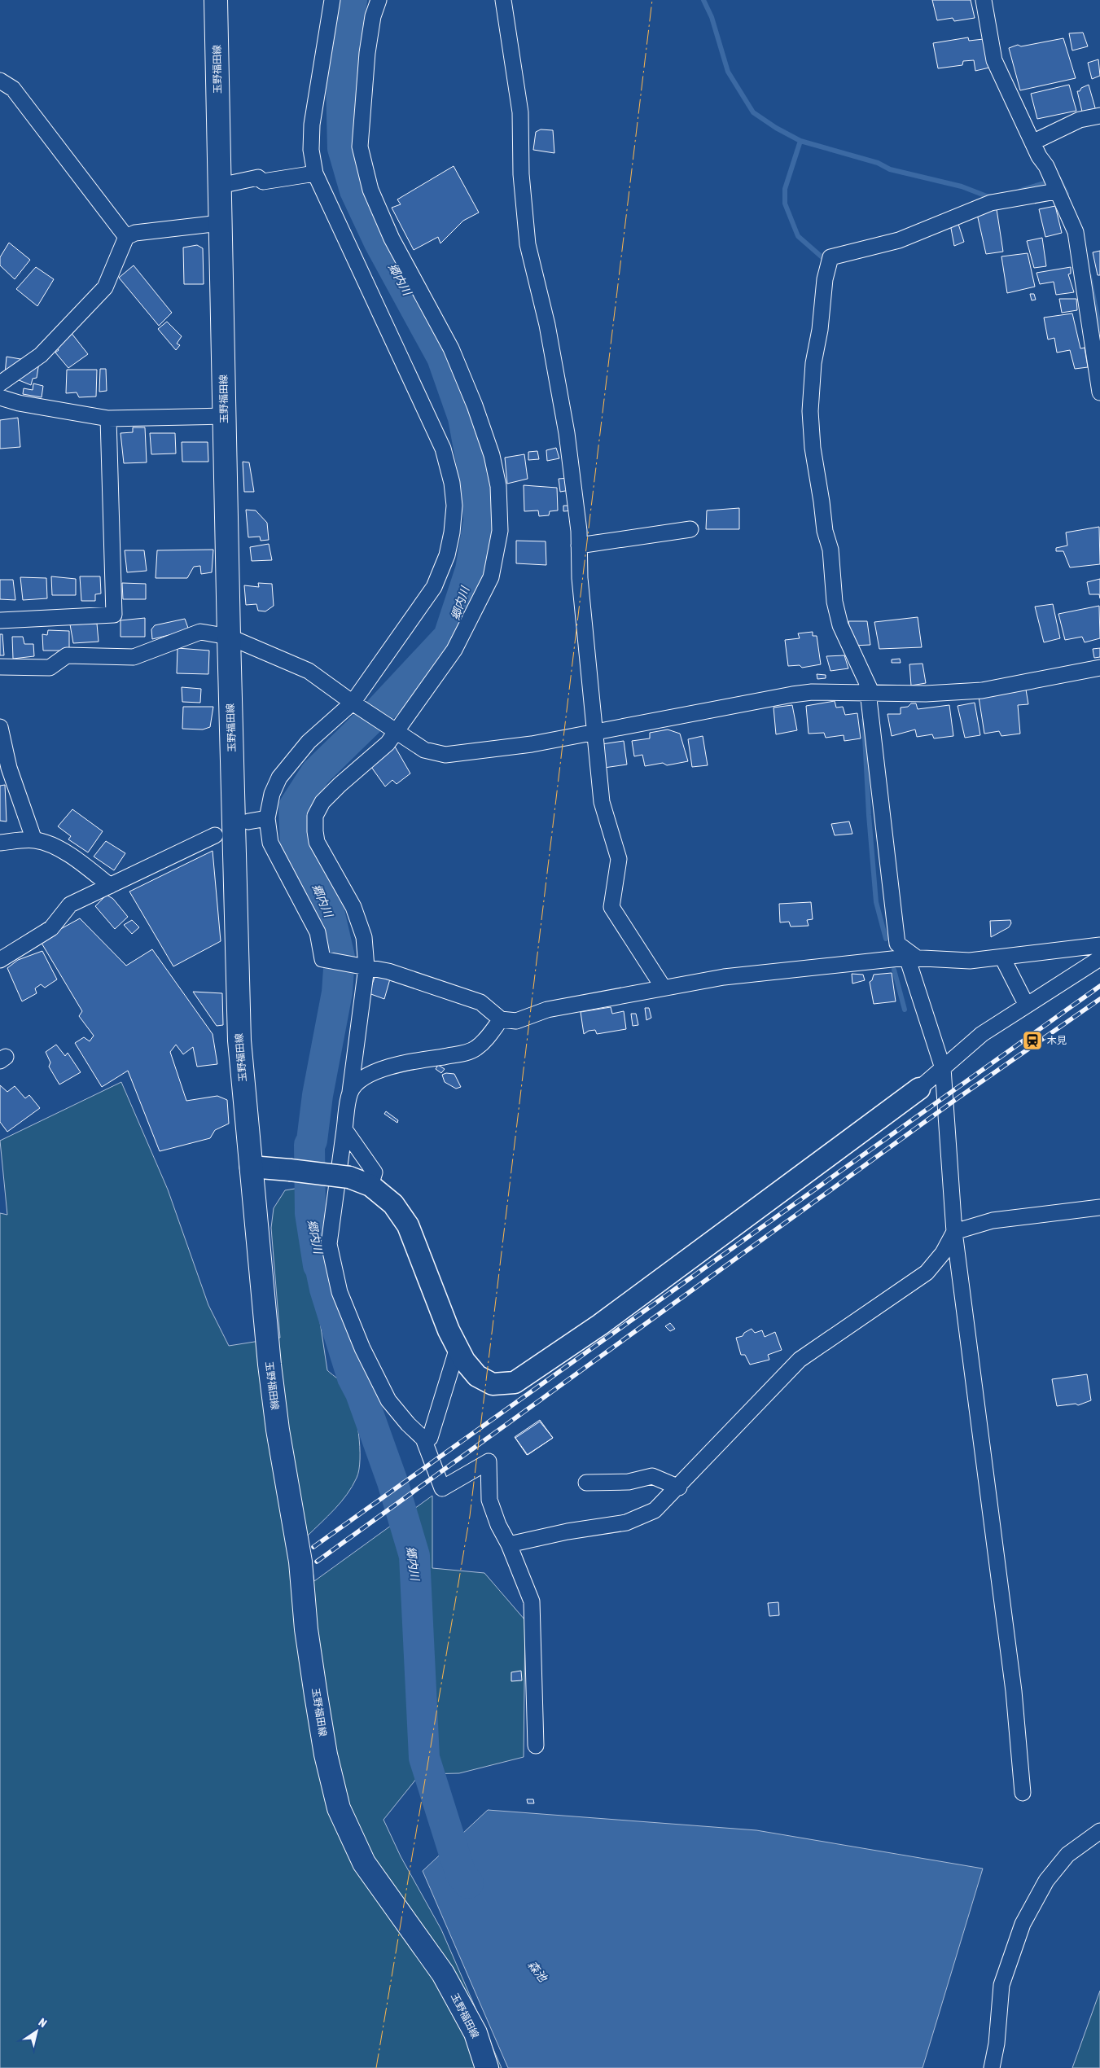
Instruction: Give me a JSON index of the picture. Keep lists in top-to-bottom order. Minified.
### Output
{"streets":{"main road":["玉野福田線"]},"water":["郷内川","森池"],"places":{"station":["木見"]},"north":"top right"}
